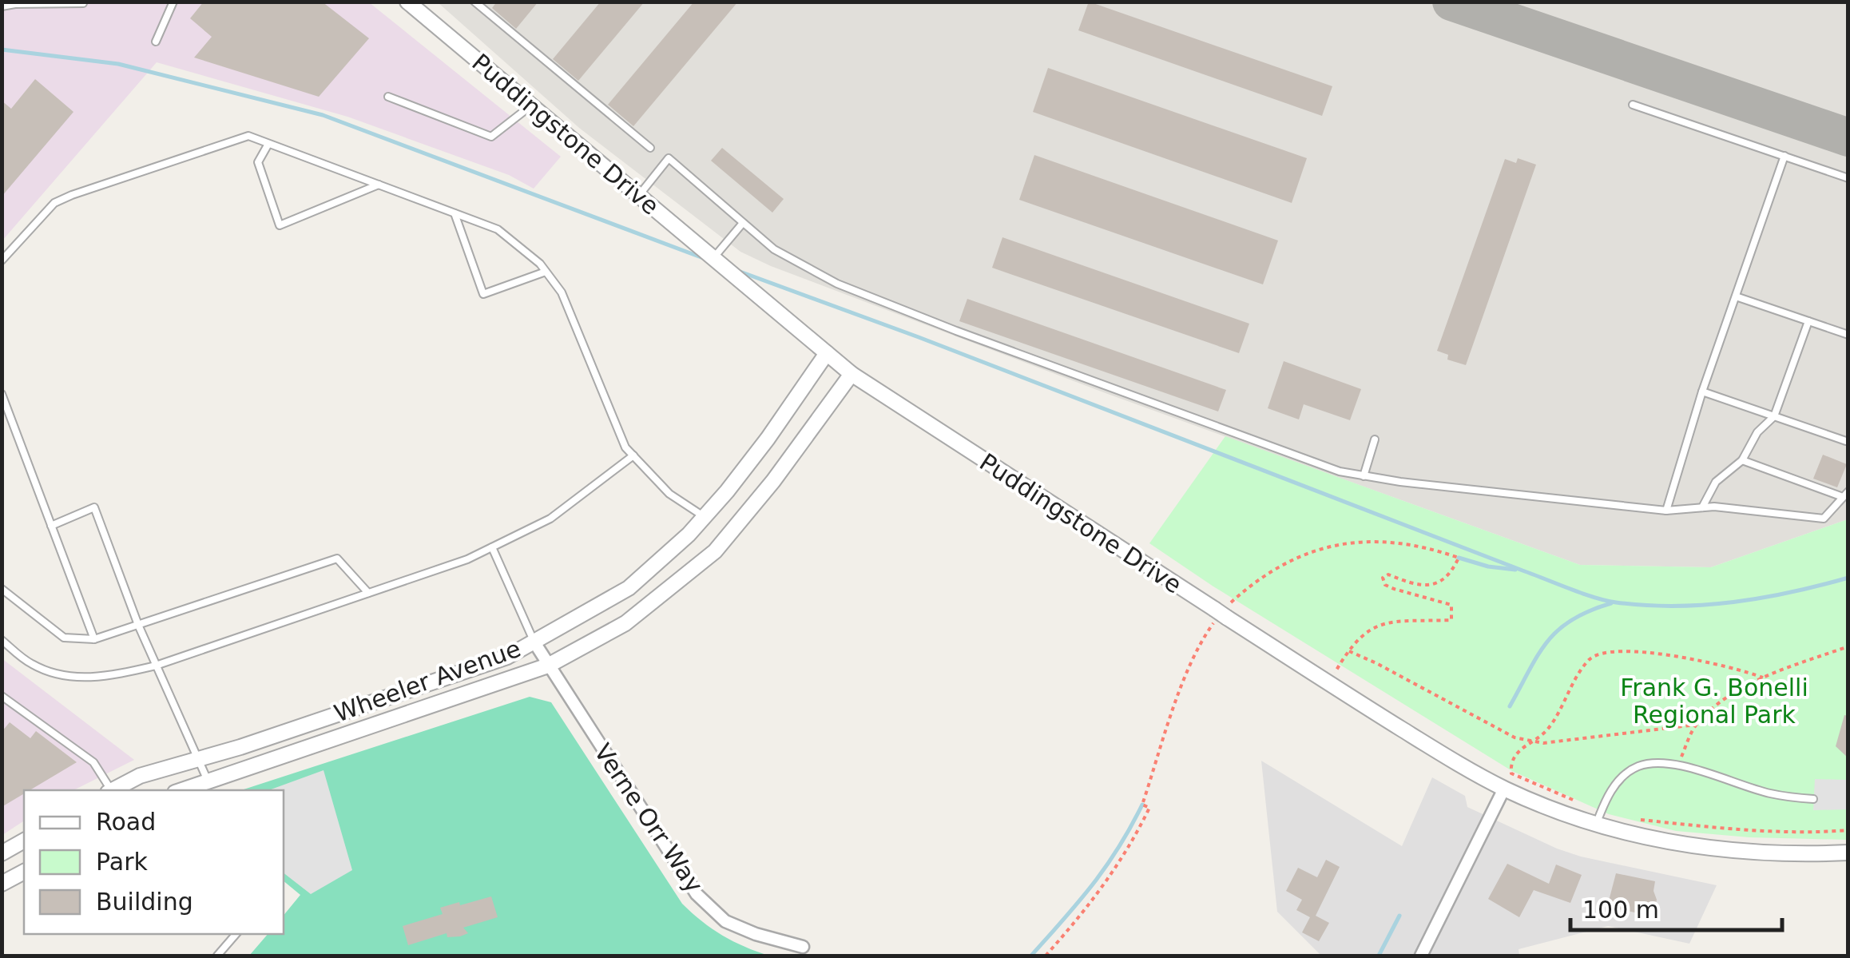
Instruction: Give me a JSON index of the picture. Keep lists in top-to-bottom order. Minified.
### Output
{"streets":{"street":["Puddingstone Drive","Wheeler Avenue","Verne Orr Way"]},"crossings":[["Puddingstone Drive","Wheeler Avenue"],["Wheeler Avenue","Verne Orr Way"]],"parks":["Frank G. Bonelli Regional Park"],"legend":["Road","Park","Building"],"scale_bar":"100 m"}
